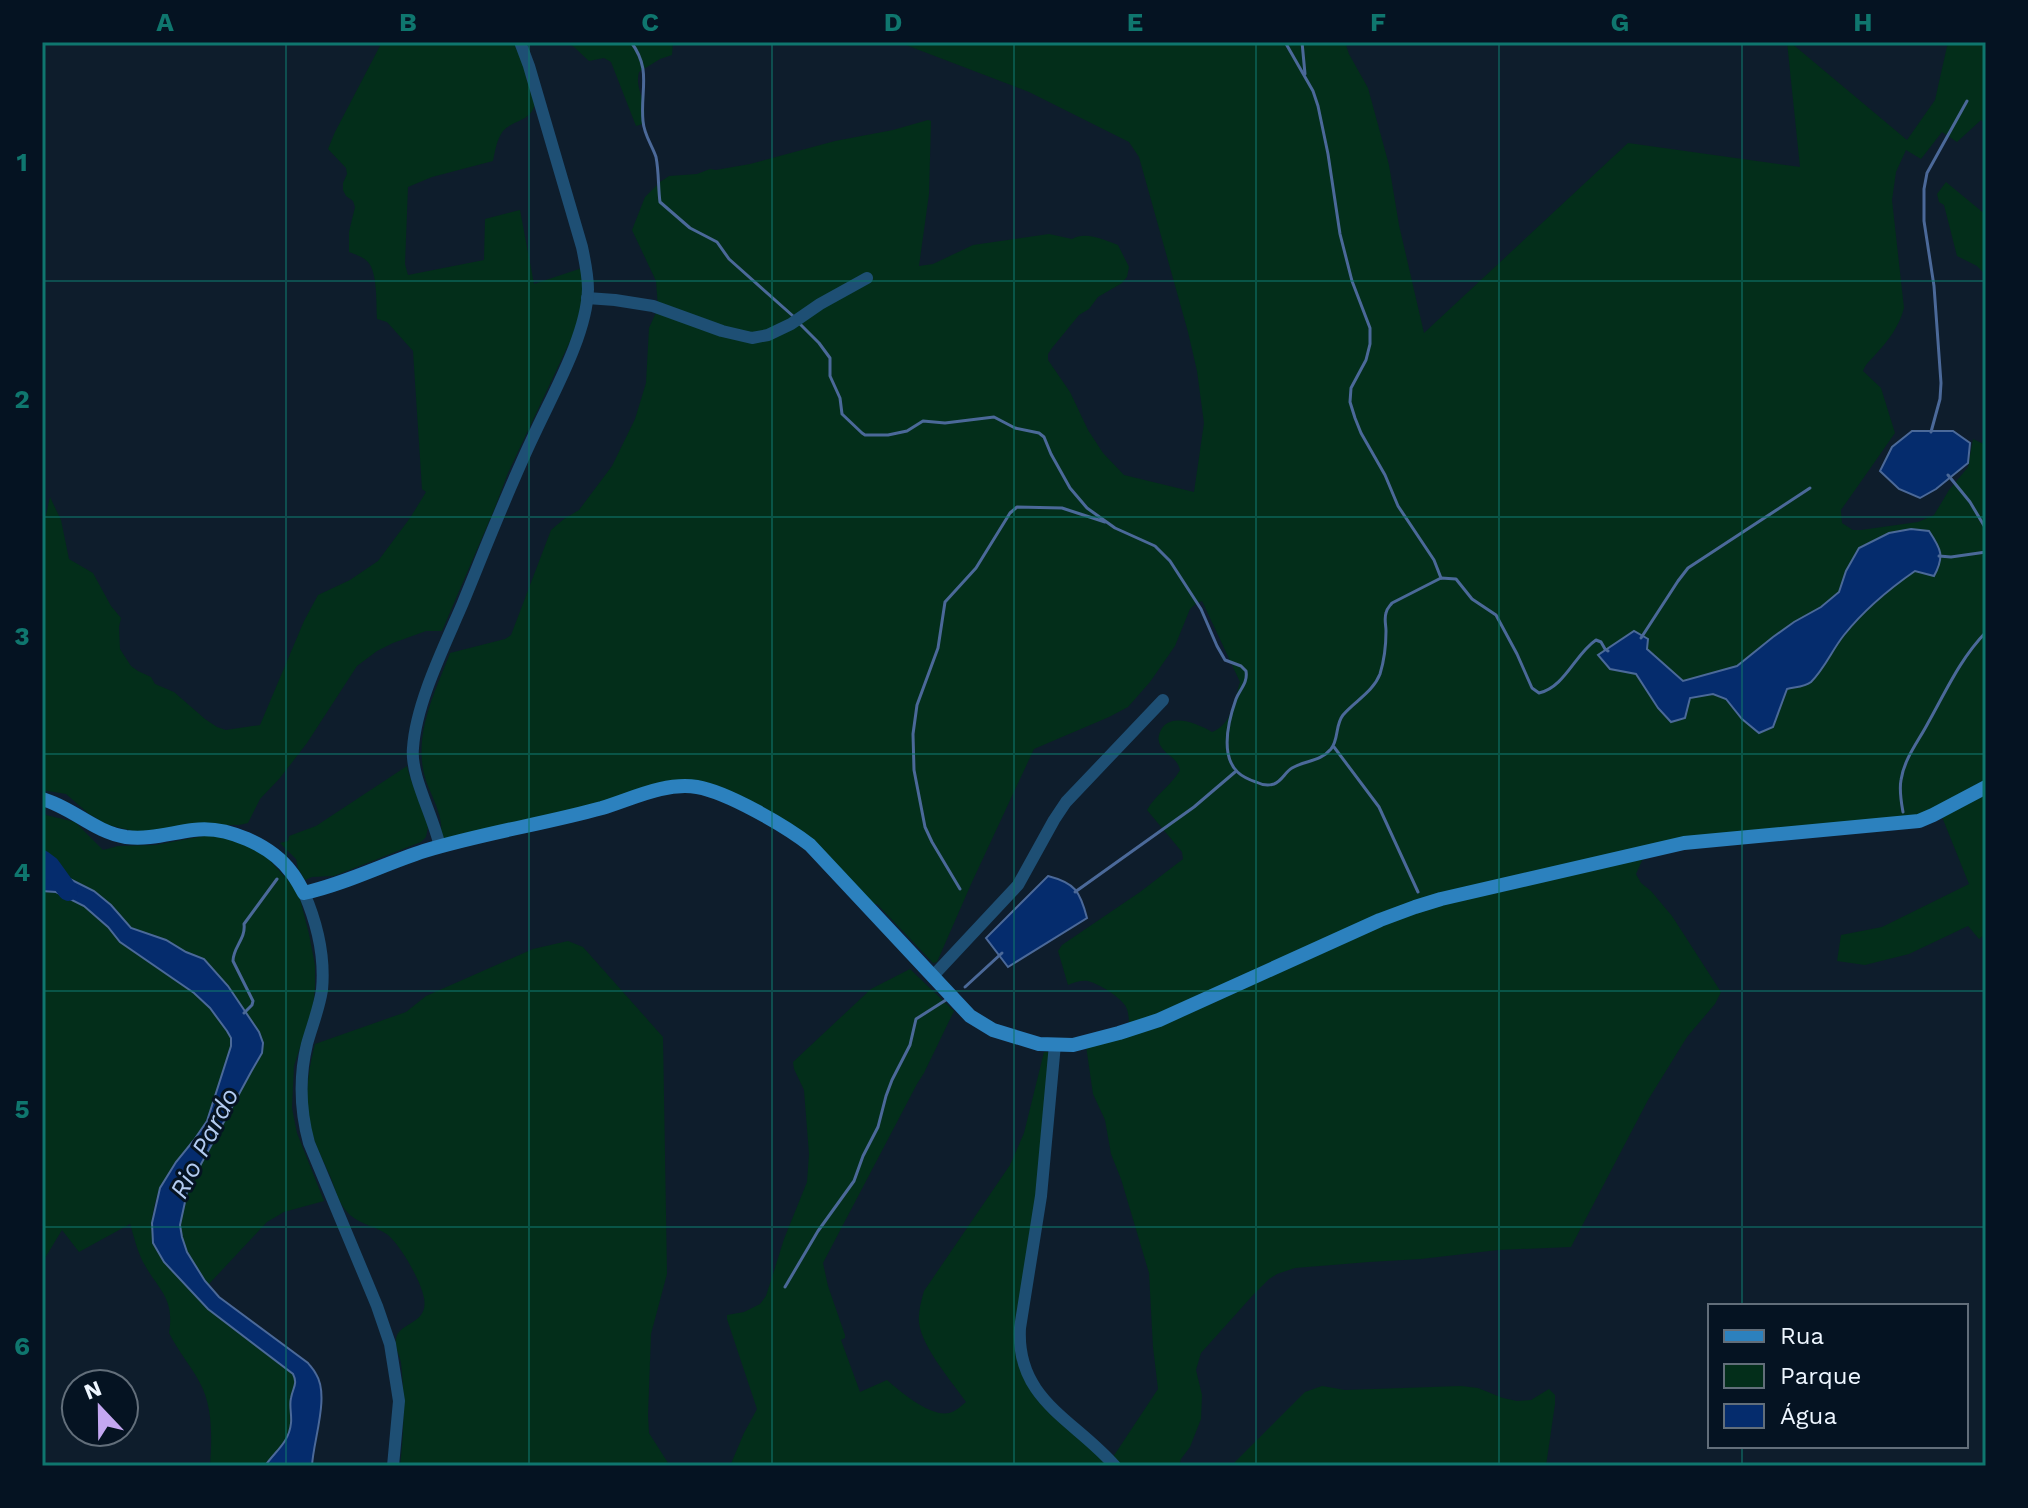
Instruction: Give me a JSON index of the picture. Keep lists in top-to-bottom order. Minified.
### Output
{"water":["Rio Pardo"],"legend":["Rua","Parque","Água"],"north":"top","grid":{"columns":["A","B","C","D","E","F","G","H"],"rows":["1","2","3","4","5","6"]}}
